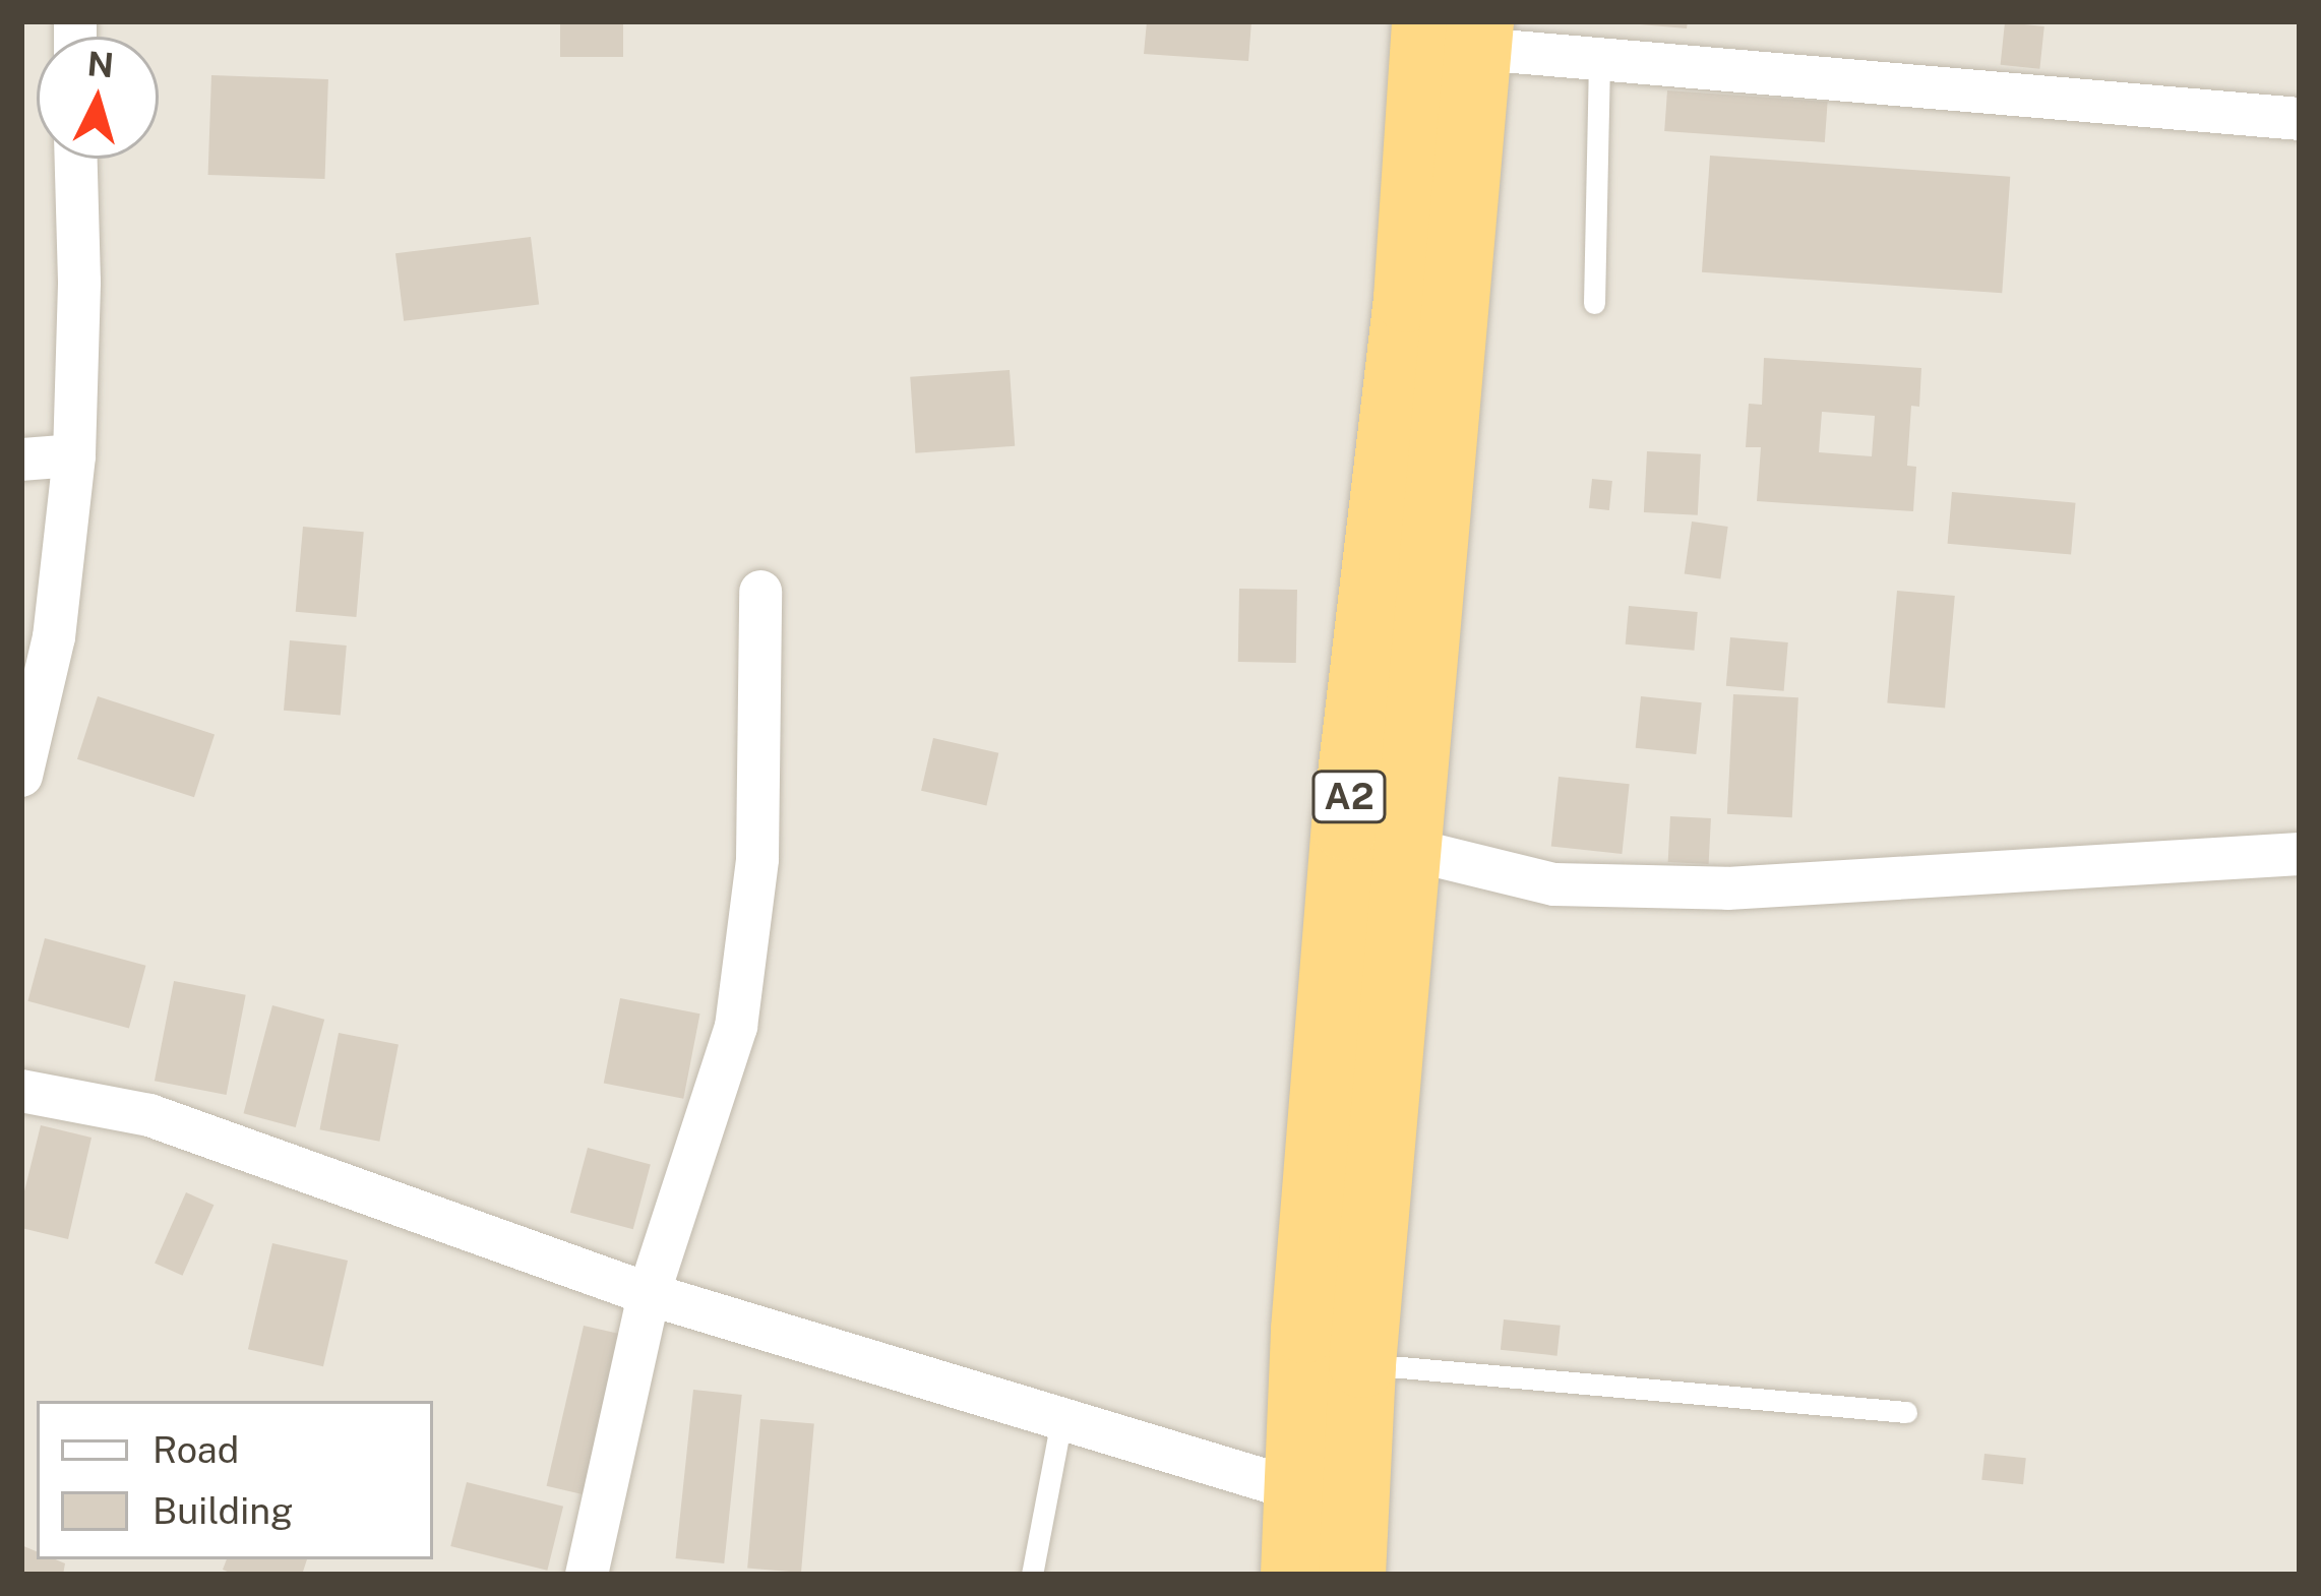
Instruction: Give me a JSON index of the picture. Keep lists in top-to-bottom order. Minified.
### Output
{"streets":{"highway":["A2"]},"legend":["Road","Building"],"north":"top"}
